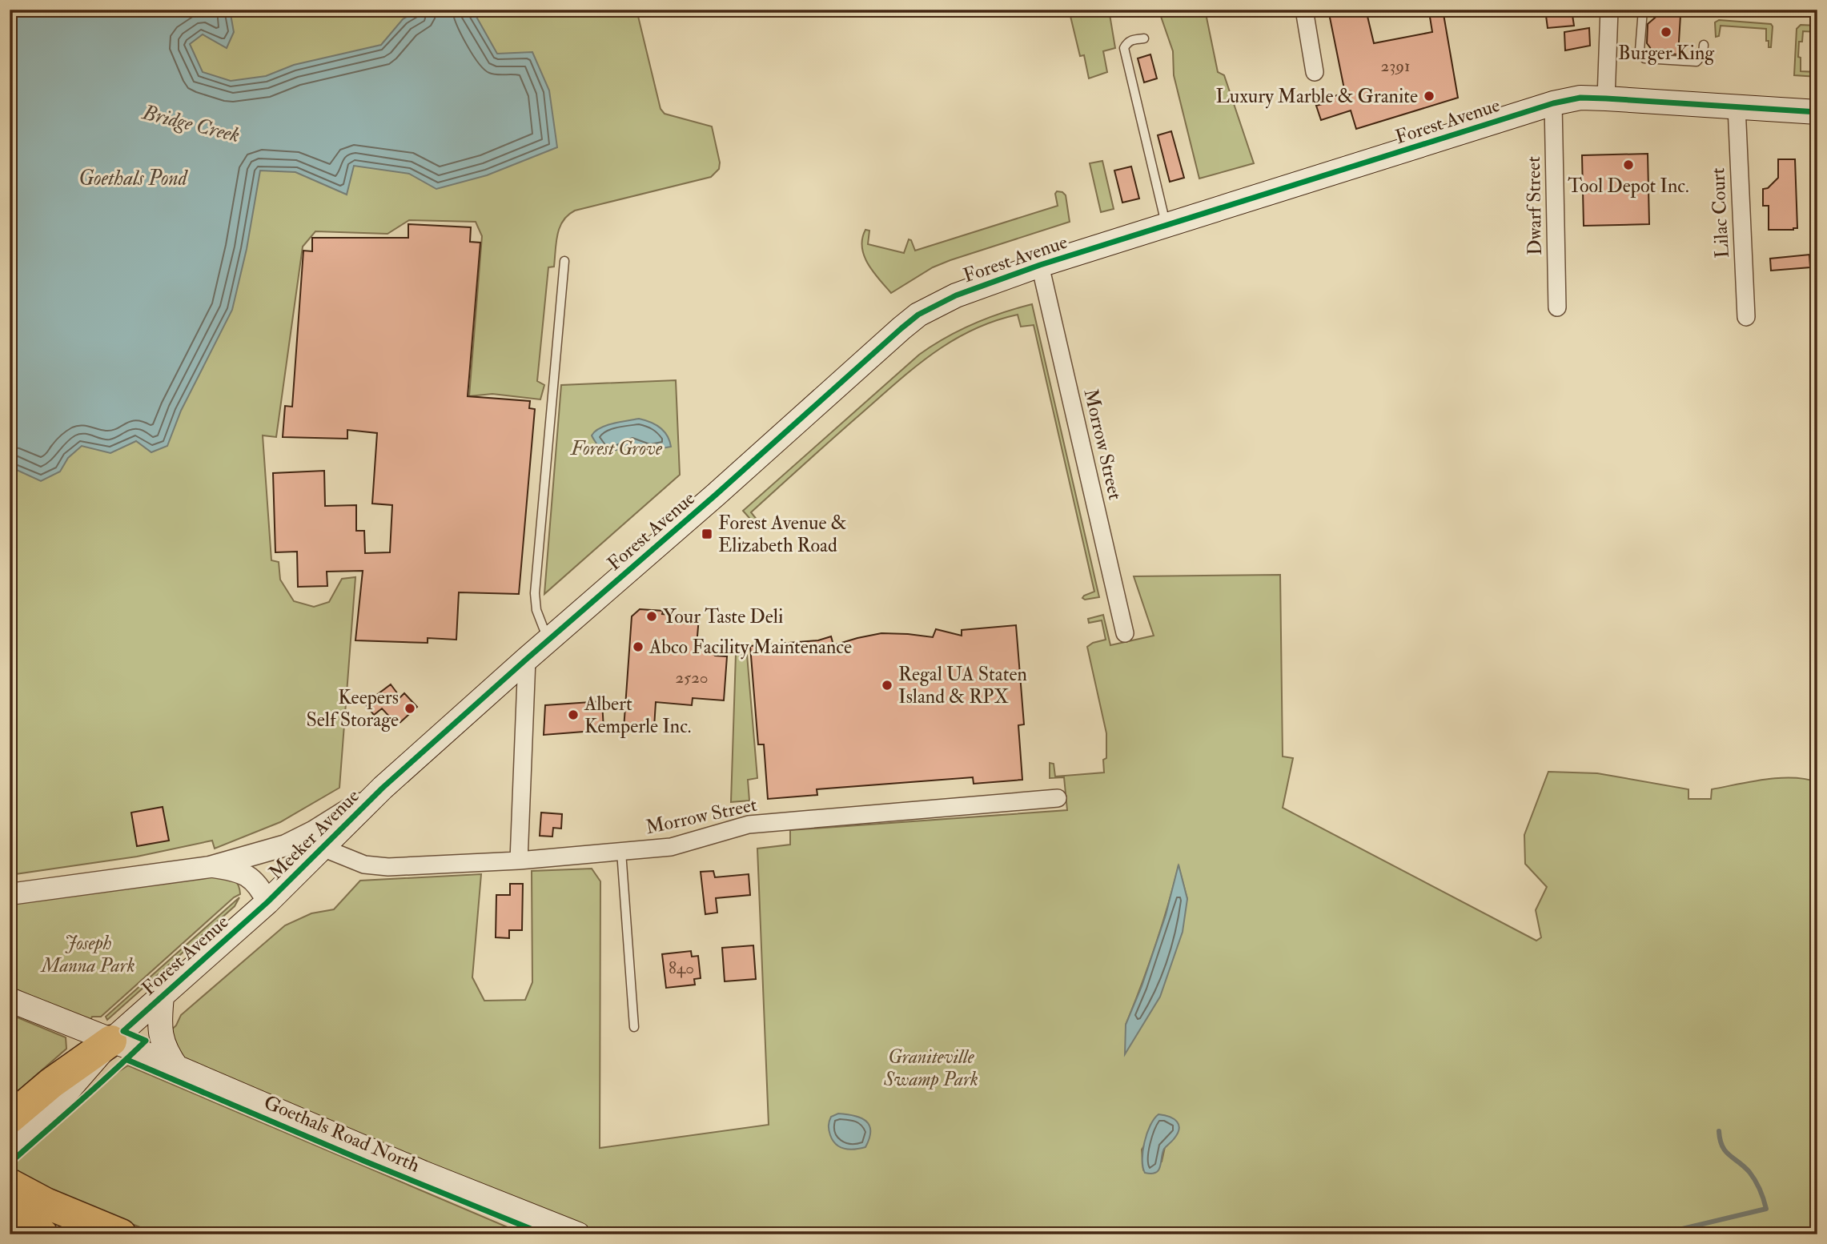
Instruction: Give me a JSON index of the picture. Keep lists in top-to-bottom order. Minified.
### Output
{"streets":{"main road":["Forest Avenue","Meeker Avenue","Goethals Road North"],"street":["Dwarf Street","Lilac Court","Morrow Street"]},"crossings":[["Forest Avenue","Dwarf Street"],["Forest Avenue","Lilac Court"],["Forest Avenue","Morrow Street"],["Forest Avenue","Meeker Avenue"],["Forest Avenue","Goethals Road North"],["Morrow Street","Meeker Avenue"]],"water":["Bridge Creek","Goethals Pond"],"parks":["Forest Grove","Joseph Manna Park","Graniteville Swamp Park"],"places":{"other":["Burger King","Luxury Marble & Granite","Tool Depot Inc.","Your Taste Deli","Abco Facility Maintenance","Regal UA Staten Island & RPX","Keepers Self Storage","Albert Kemperle Inc."],"transit":["Forest Avenue & Elizabeth Road"]},"house_numbers":["2391","2520","840"]}
